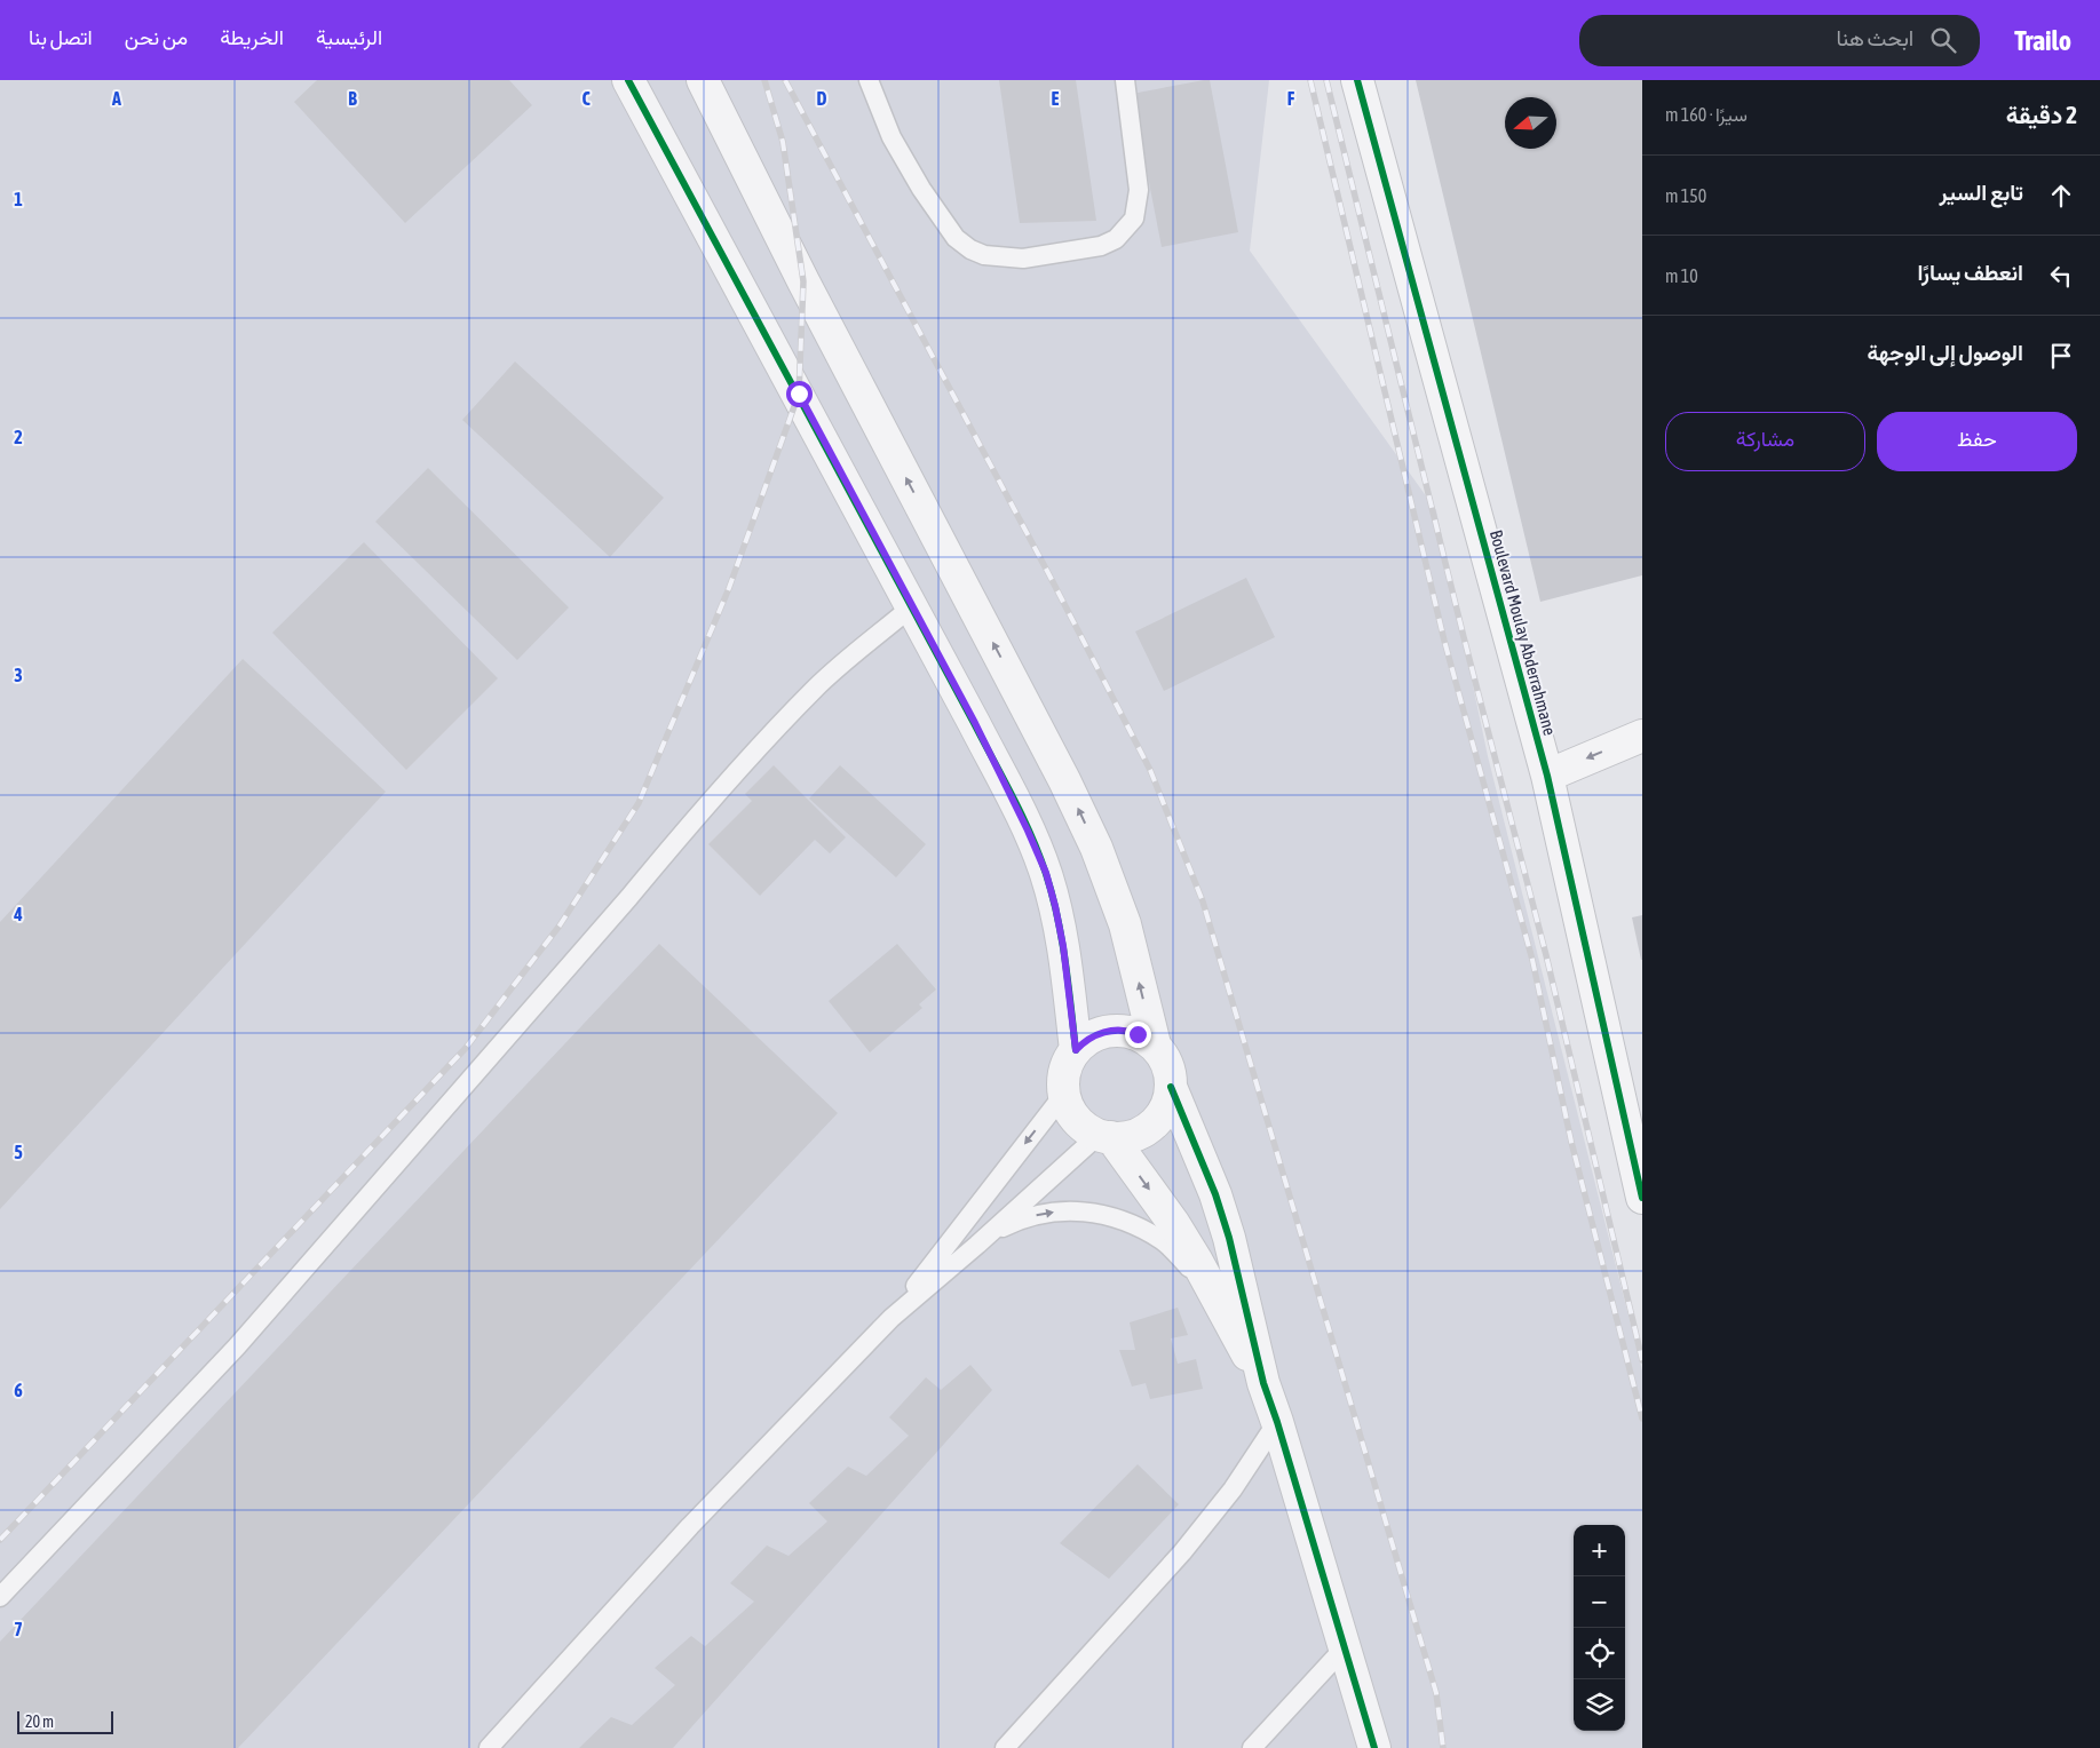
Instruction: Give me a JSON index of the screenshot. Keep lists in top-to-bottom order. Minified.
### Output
{"streets":{"street":["Boulevard Moulay Abderrahmane"]},"scale_bar":"20 m","north":"left","page":{"header":"Trailo","search":"ابحث هنا","nav":["الرئيسية","الخريطة","من نحن","اتصل بنا"],"heading":["2 دقيقة","سيرًا · 160 m"],"list":[["تابع السير","150 m"],["انعطف يسارًا","10 m"],"الوصول إلى الوجهة"],"buttons":["حفظ","مشاركة"],"map_buttons":["+","−"],"scale":"20 m"},"grid":{"columns":["A","B","C","D","E","F"],"rows":["1","2","3","4","5","6","7"]}}
